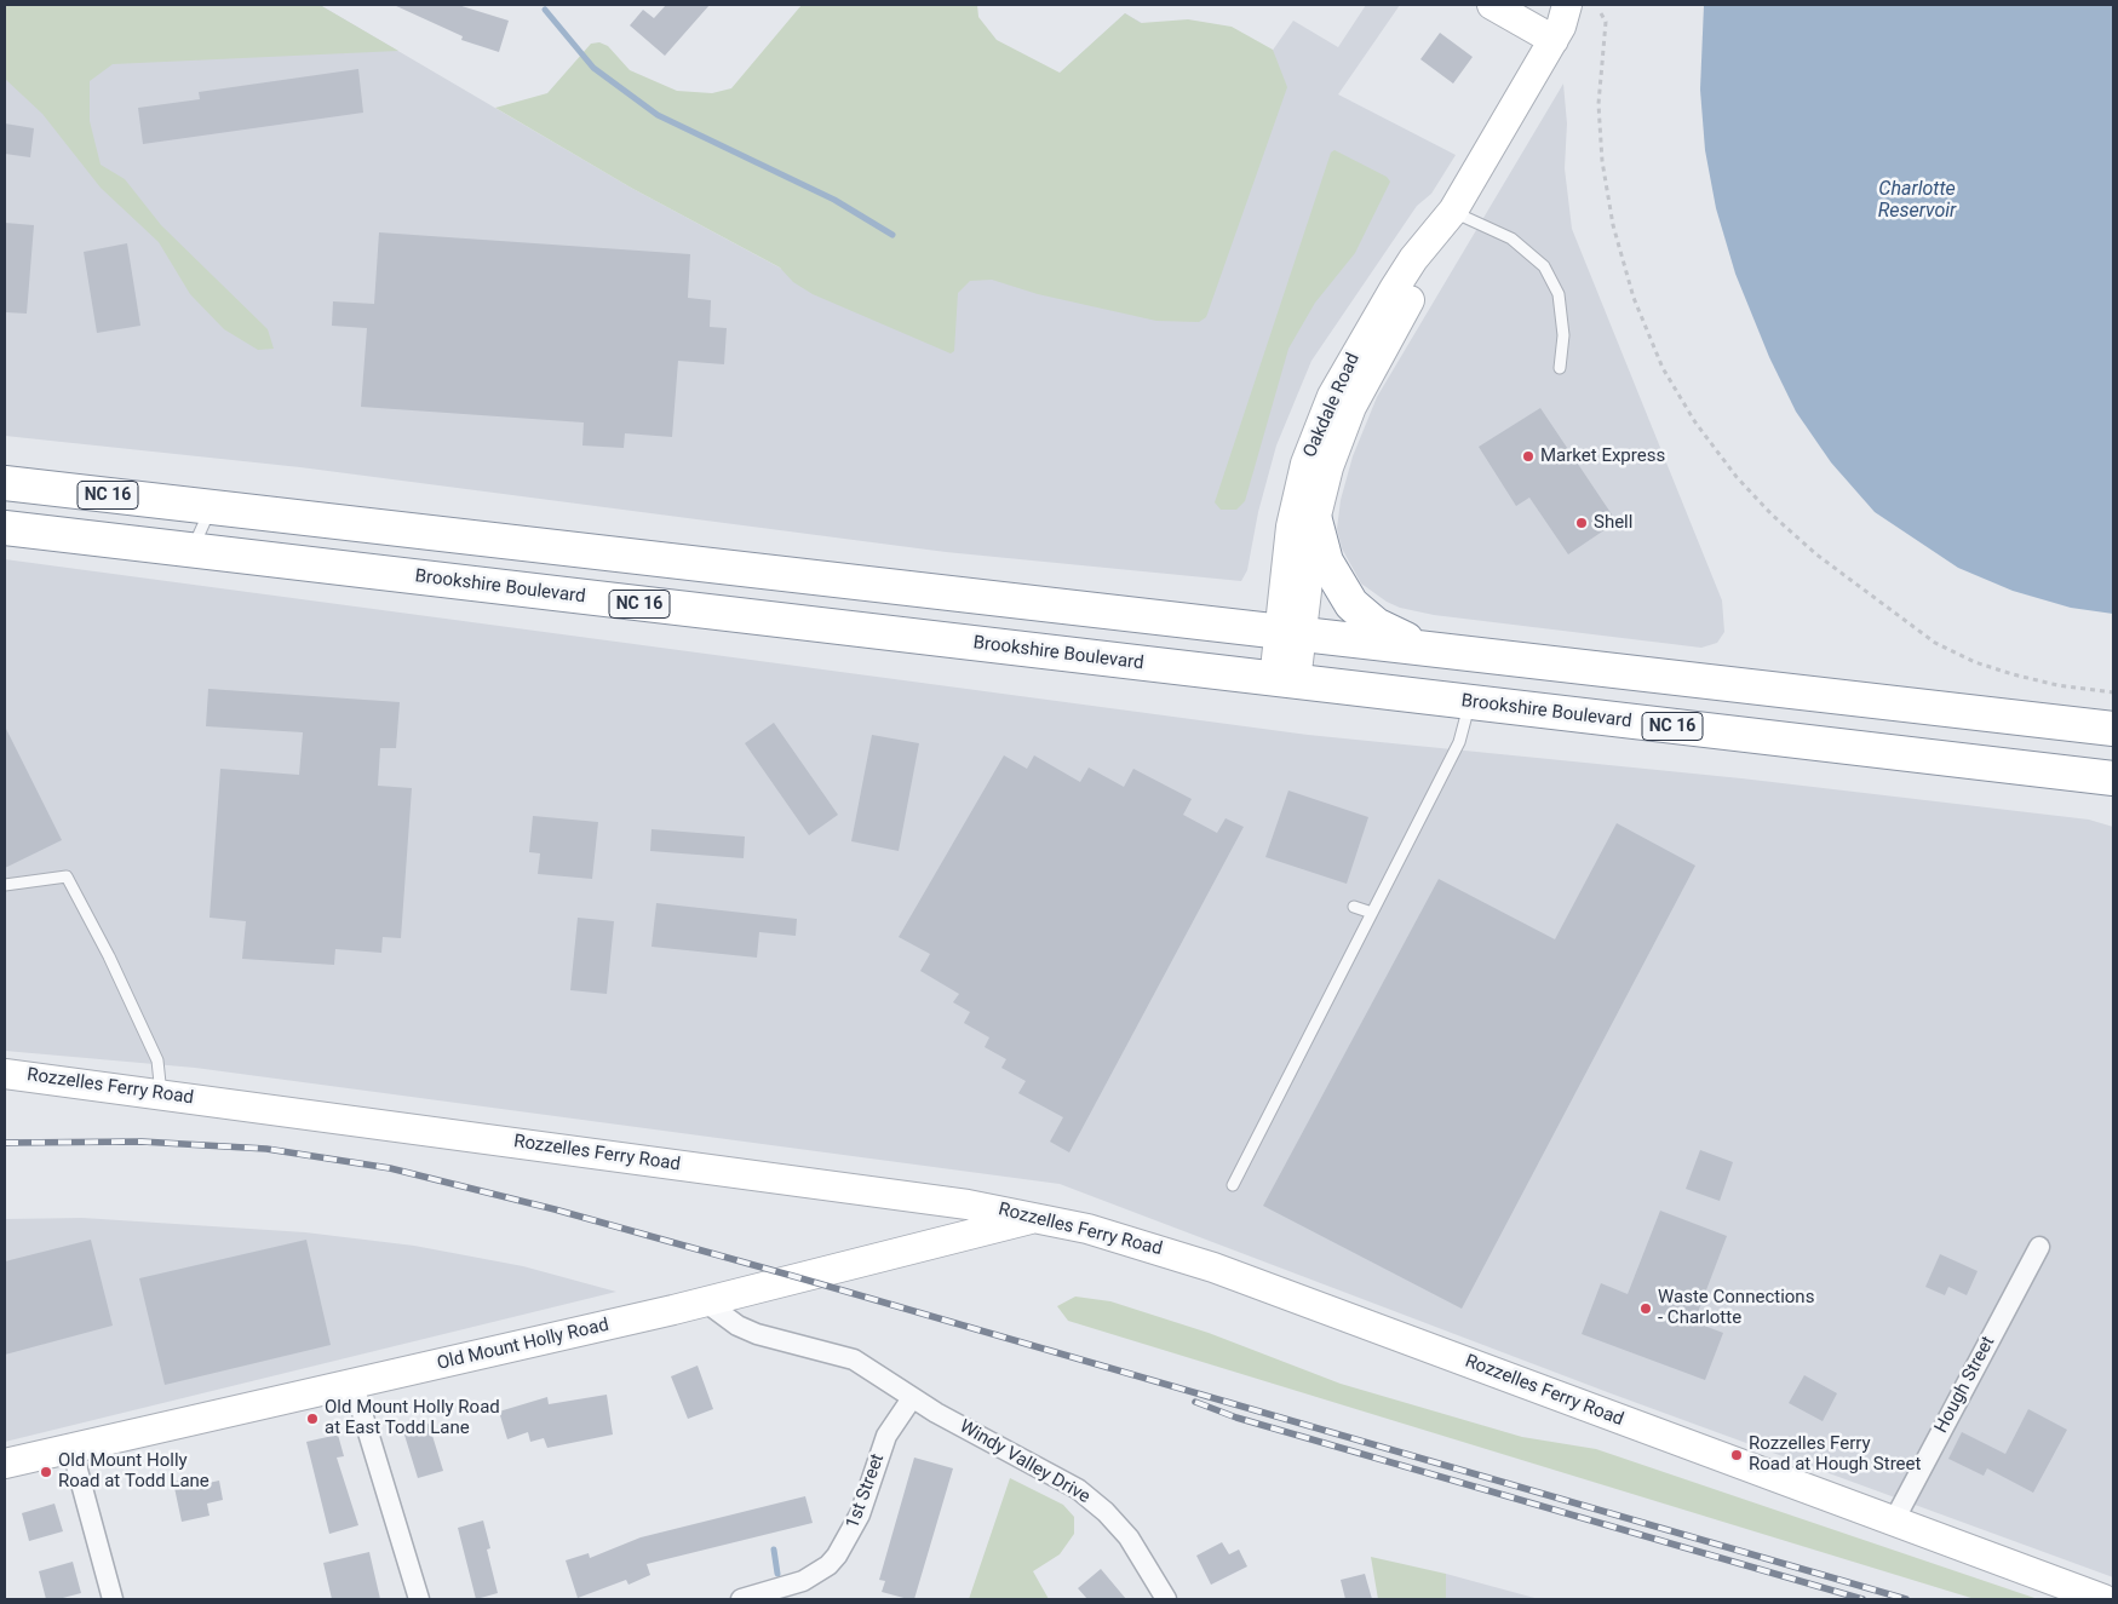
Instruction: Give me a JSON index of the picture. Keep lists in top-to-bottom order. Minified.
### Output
{"streets":{"highway":["NC 16","Brookshire Boulevard"],"street":["Oakdale Road","Rozzelles Ferry Road","Old Mount Holly Road","Hough Street","Windy Valley Drive","1st Street"]},"crossings":[["Oakdale Road","NC 16"],["Oakdale Road","Brookshire Boulevard"],["Rozzelles Ferry Road","Old Mount Holly Road"],["Rozzelles Ferry Road","Hough Street"],["Old Mount Holly Road","Windy Valley Drive"],["Windy Valley Drive","1st Street"]],"water":["Charlotte Reservoir"],"places":["Market Express","Shell","Waste Connections - Charlotte","Old Mount Holly Road at East Todd Lane","Rozzelles Ferry Road at Hough Street","Old Mount Holly Road at Todd Lane"]}
